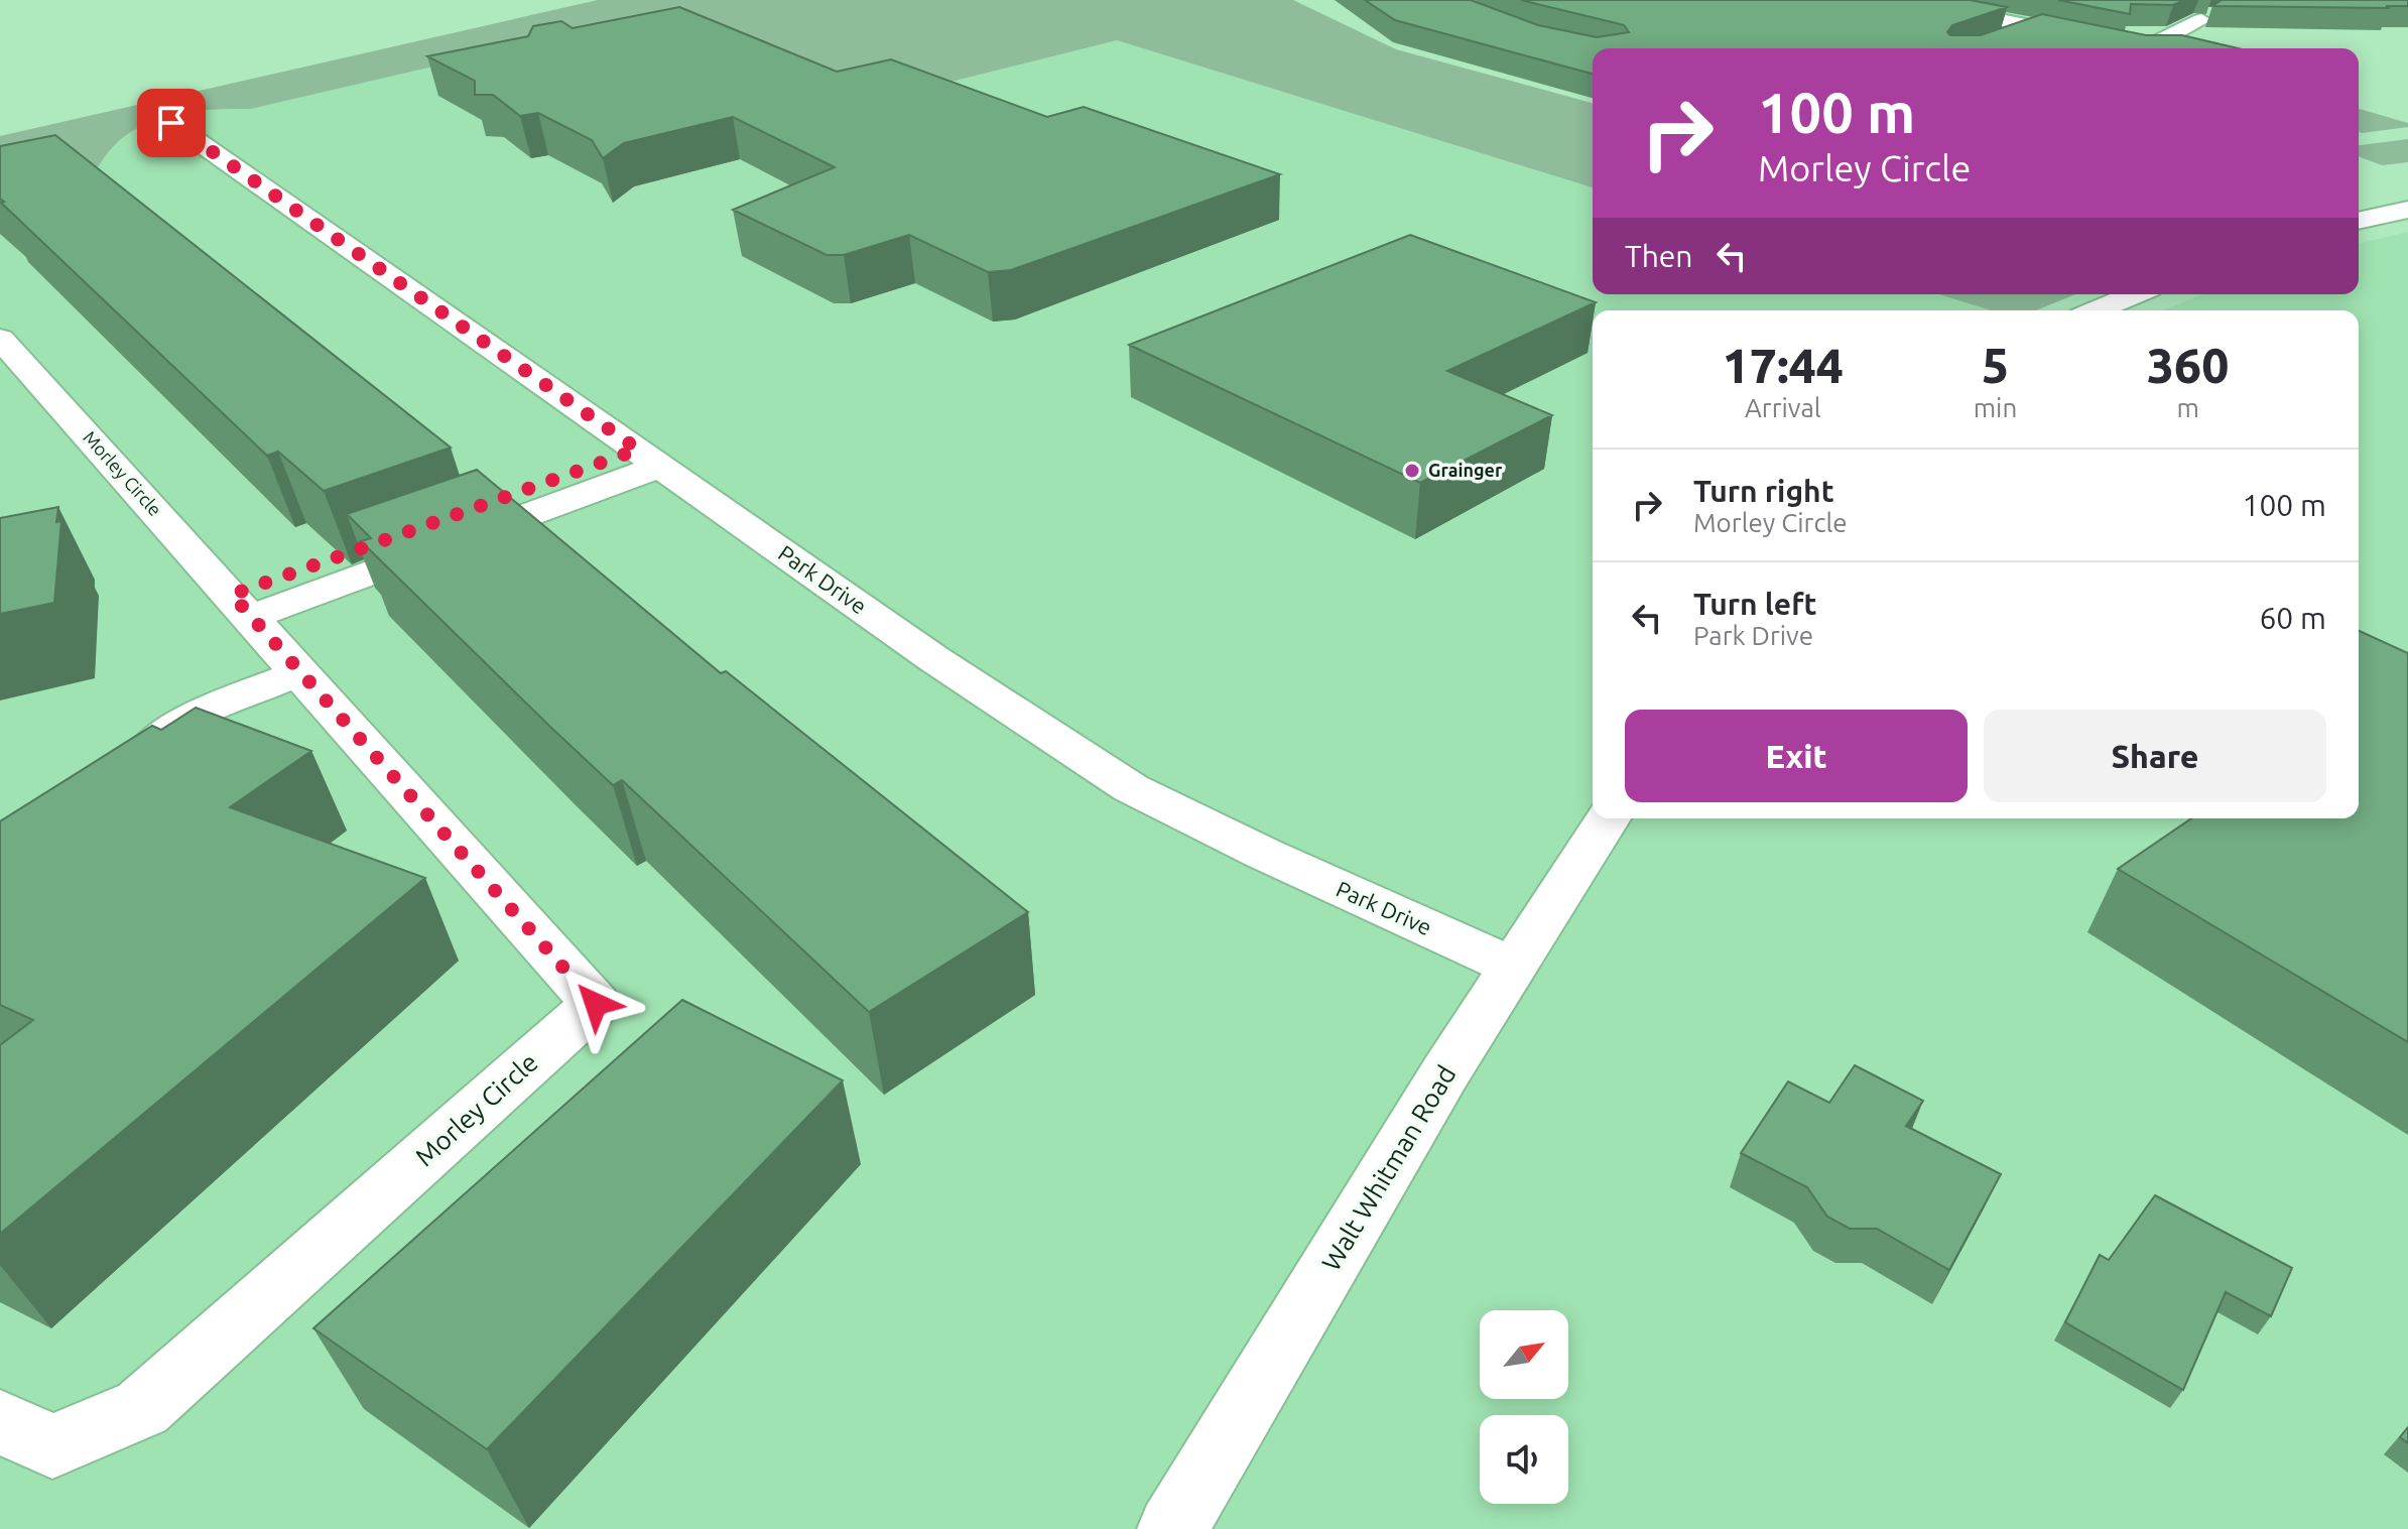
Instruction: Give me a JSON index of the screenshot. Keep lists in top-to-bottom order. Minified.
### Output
{"streets":{"street":["Morley Circle","Park Drive","Walt Whitman Road"]},"crossings":[["Park Drive","Walt Whitman Road"]],"places":["Grainger"],"north":"top right","page":{"turn":["100 m","Morley Circle"],"then":"Then","eta":["17:44","Arrival","5","min","360","m"],"list":[{"name":"Turn right","note":"Morley Circle","value":"100 m"},{"name":"Turn left","note":"Park Drive","value":"60 m"}],"buttons":["Exit","Share"]}}
